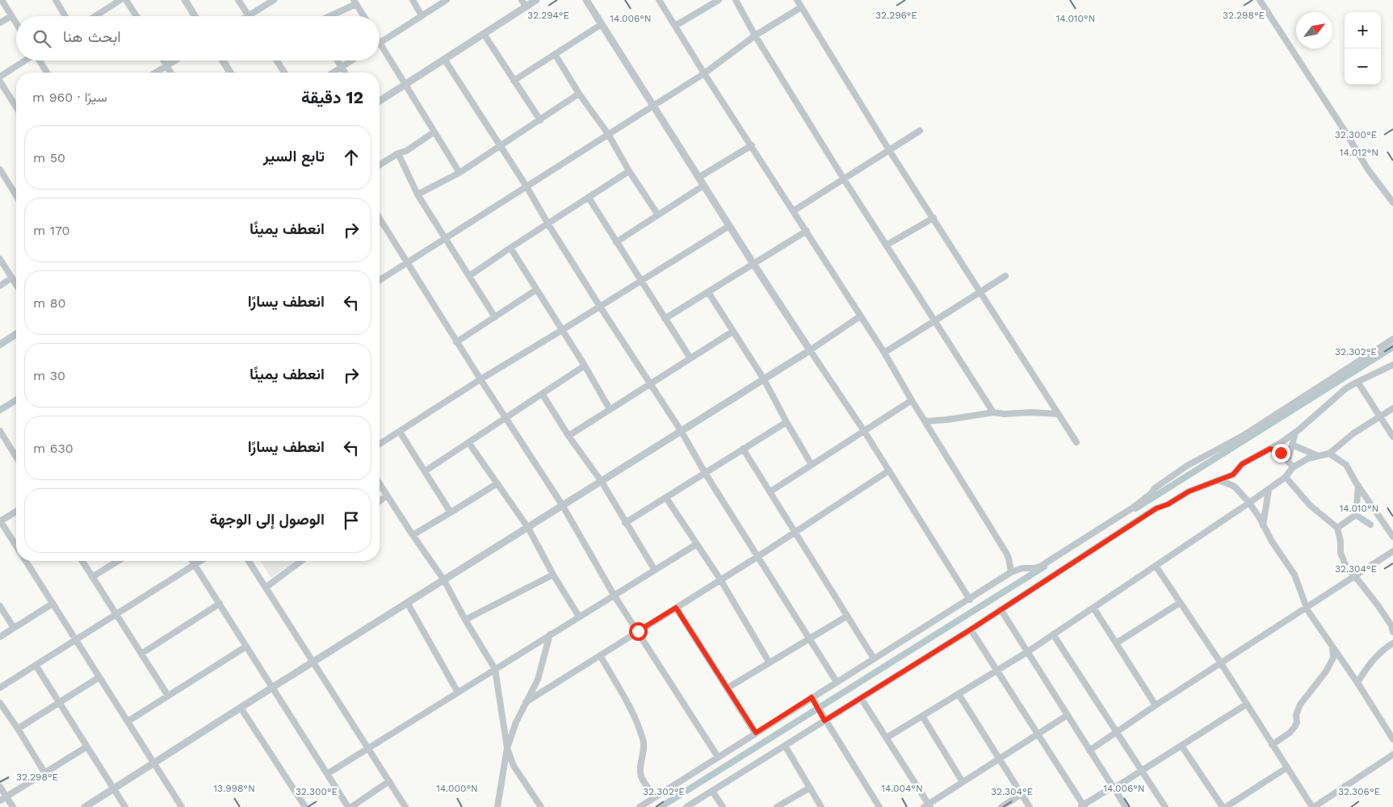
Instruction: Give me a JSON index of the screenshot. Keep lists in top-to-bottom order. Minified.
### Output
{"north":"top right","page":{"map_buttons":["+","−"],"search":"ابحث هنا","heading":["12 دقيقة","سيرًا · 960 m"],"list":[["تابع السير","50 m"],["انعطف يمينًا","170 m"],["انعطف يسارًا","80 m"],["انعطف يمينًا","30 m"],["انعطف يسارًا","630 m"],"الوصول إلى الوجهة"]},"coordinates":["32.294°E","32.298°E","32.296°E","14.006°N","14.010°N","32.300°E","14.012°N","32.302°E","32.304°E","13.998°N","14.000°N","14.004°N","32.306°E"]}
